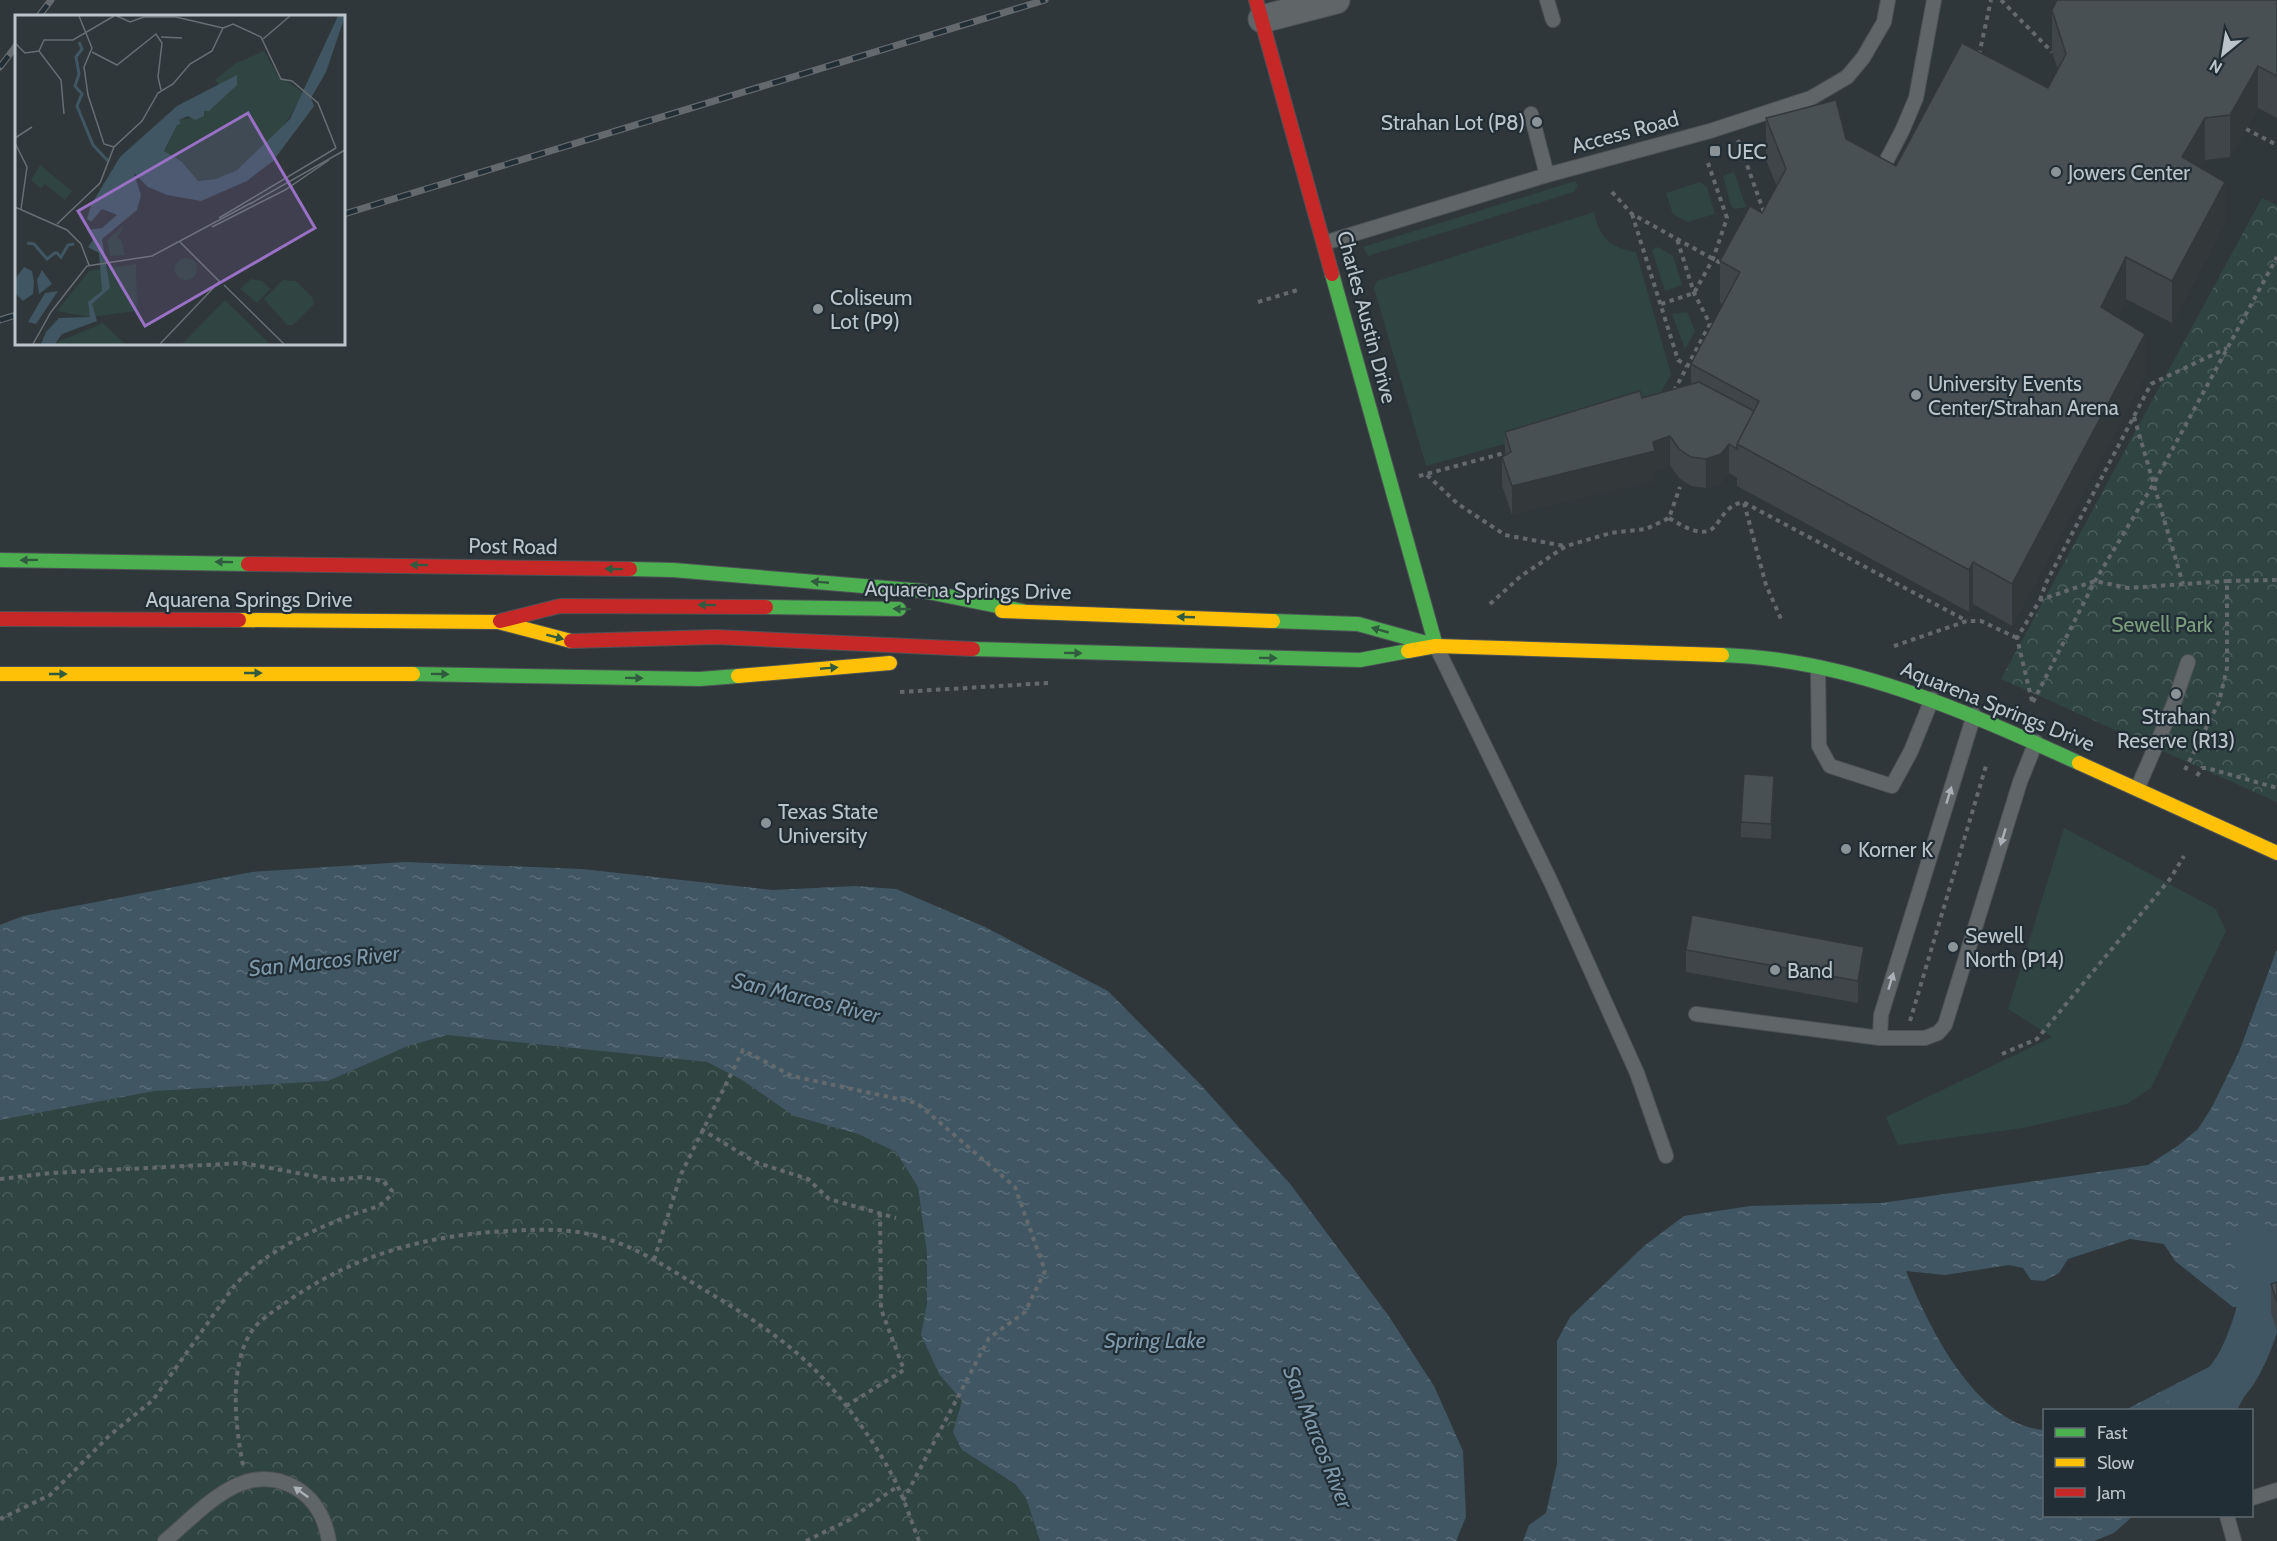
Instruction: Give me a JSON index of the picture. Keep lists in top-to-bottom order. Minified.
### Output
{"streets":{"main road":["Charles Austin Drive","Post Road","Aquarena Springs Drive"],"lane":["Access Road"]},"crossings":[["Access Road","Charles Austin Drive"],["Charles Austin Drive","Aquarena Springs Drive"],["Post Road","Aquarena Springs Drive"]],"water":["San Marcos River","Spring Lake"],"parks":["Sewell Park"],"places":{"other":["Strahan Lot (P8)","Jowers Center","Coliseum Lot (P9)","University Events Center/Strahan Arena","Strahan Reserve (R13)","Texas State University","Korner K","Sewell North (P14)","Band"],"transit":["UEC"]},"legend":["Fast","Slow","Jam"],"north":"bottom left"}
